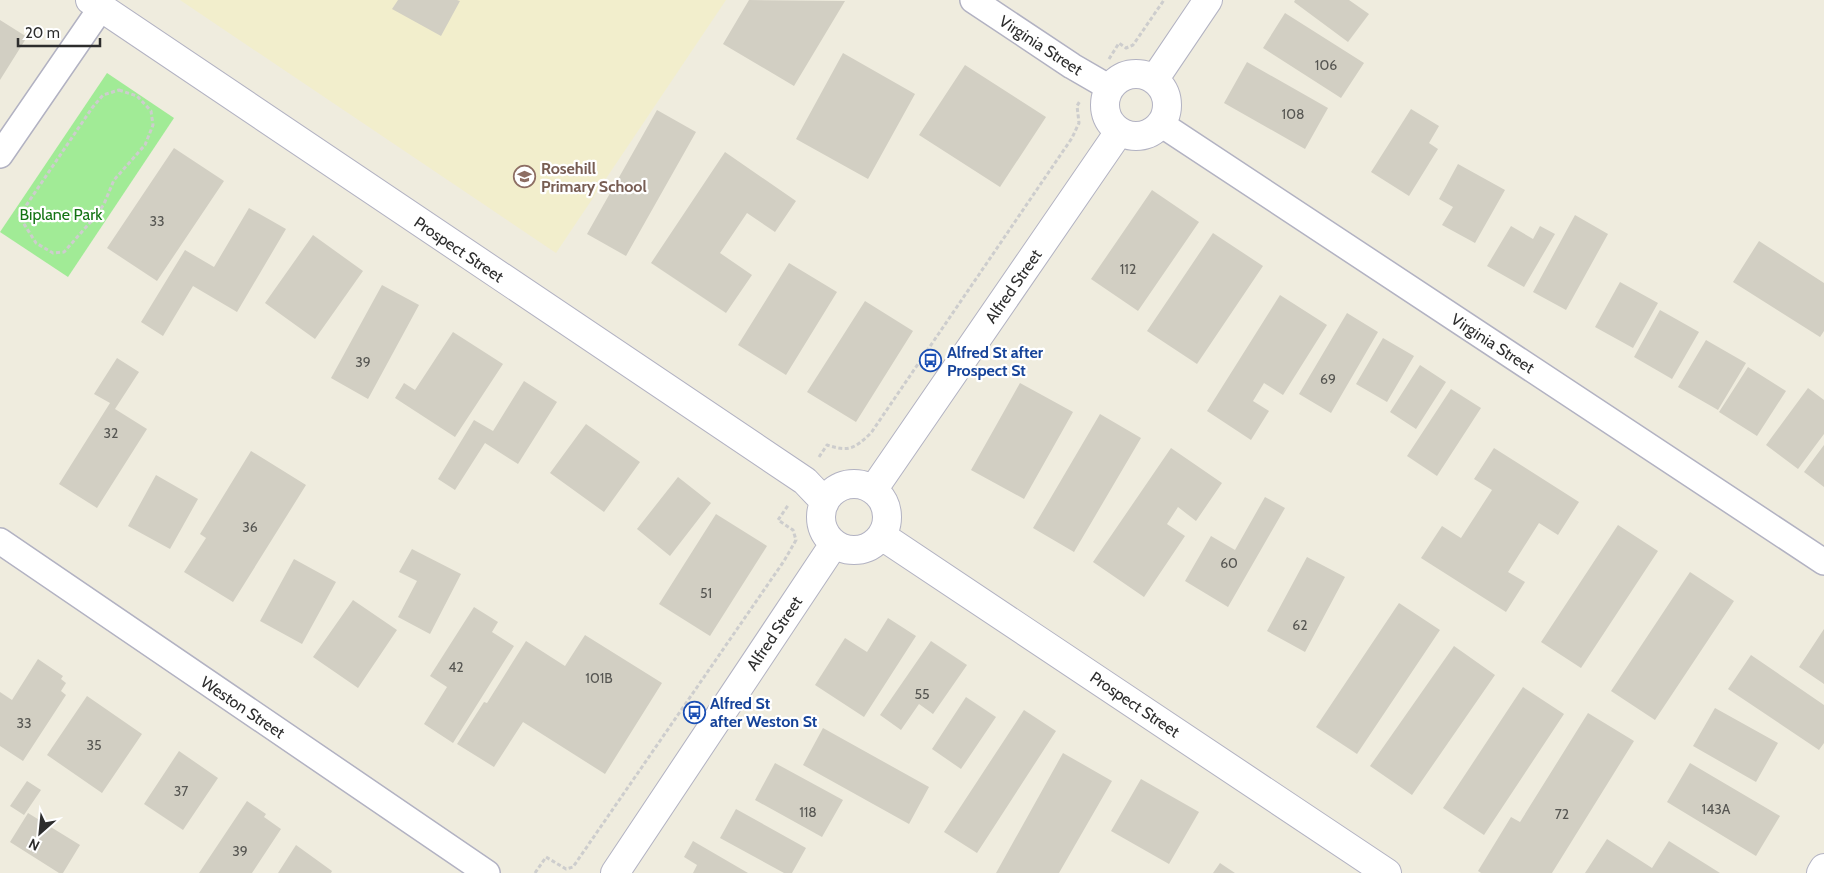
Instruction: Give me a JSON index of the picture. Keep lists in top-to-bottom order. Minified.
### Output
{"streets":{"street":["Virginia Street","Prospect Street","Alfred Street","Weston Street"]},"crossings":[["Virginia Street","Alfred Street"],["Prospect Street","Alfred Street"]],"parks":["Biplane Park"],"places":{"school or university":["Rosehill Primary School"],"bus stop":["Alfred St after Prospect St","Alfred St after Weston St"]},"house_numbers":["106","108","33","112","39","69","32","36","60","51","62","42","101B","55","33","35","37","143A","118","72","39"],"scale_bar":"20 m","north":"bottom left"}
